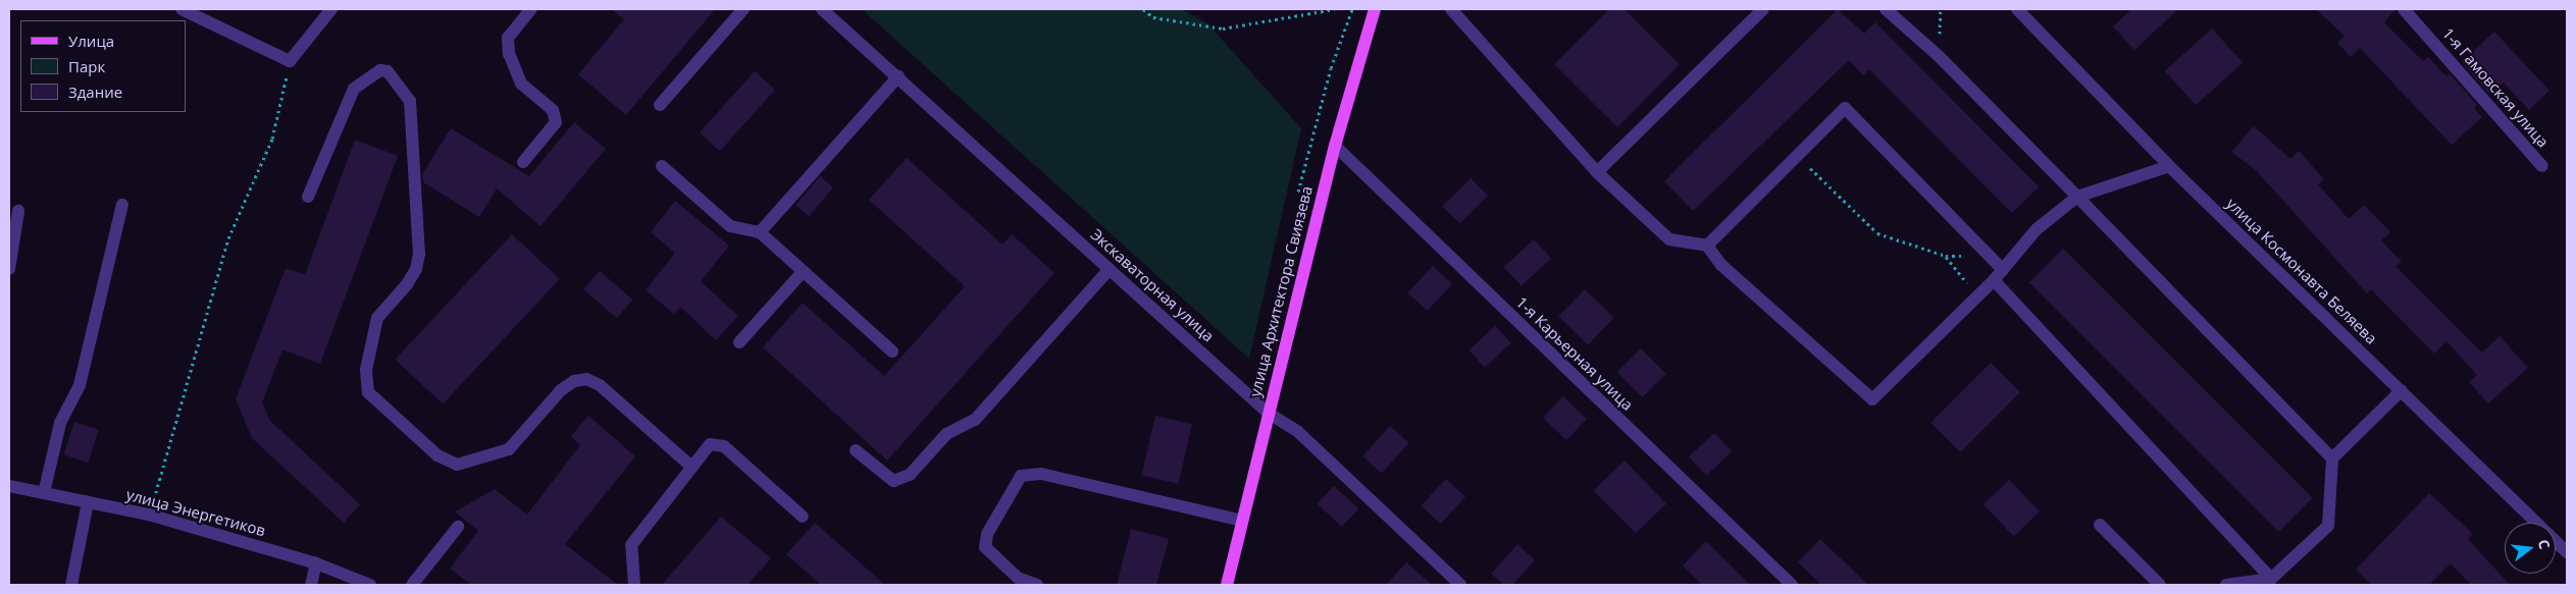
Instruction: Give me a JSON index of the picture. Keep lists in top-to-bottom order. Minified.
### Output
{"streets":{"main road":["улица Архитектора Свиязева"],"street":["1-я Гамовская улица","улица Космонавта Беляева","Экскаваторная улица","1-я Карьерная улица","улица Энергетиков"]},"crossings":[["Экскаваторная улица","улица Архитектора Свиязева"],["улица Архитектора Свиязева","1-я Карьерная улица"]],"legend":["Улица","Парк","Здание"],"north":"right"}
